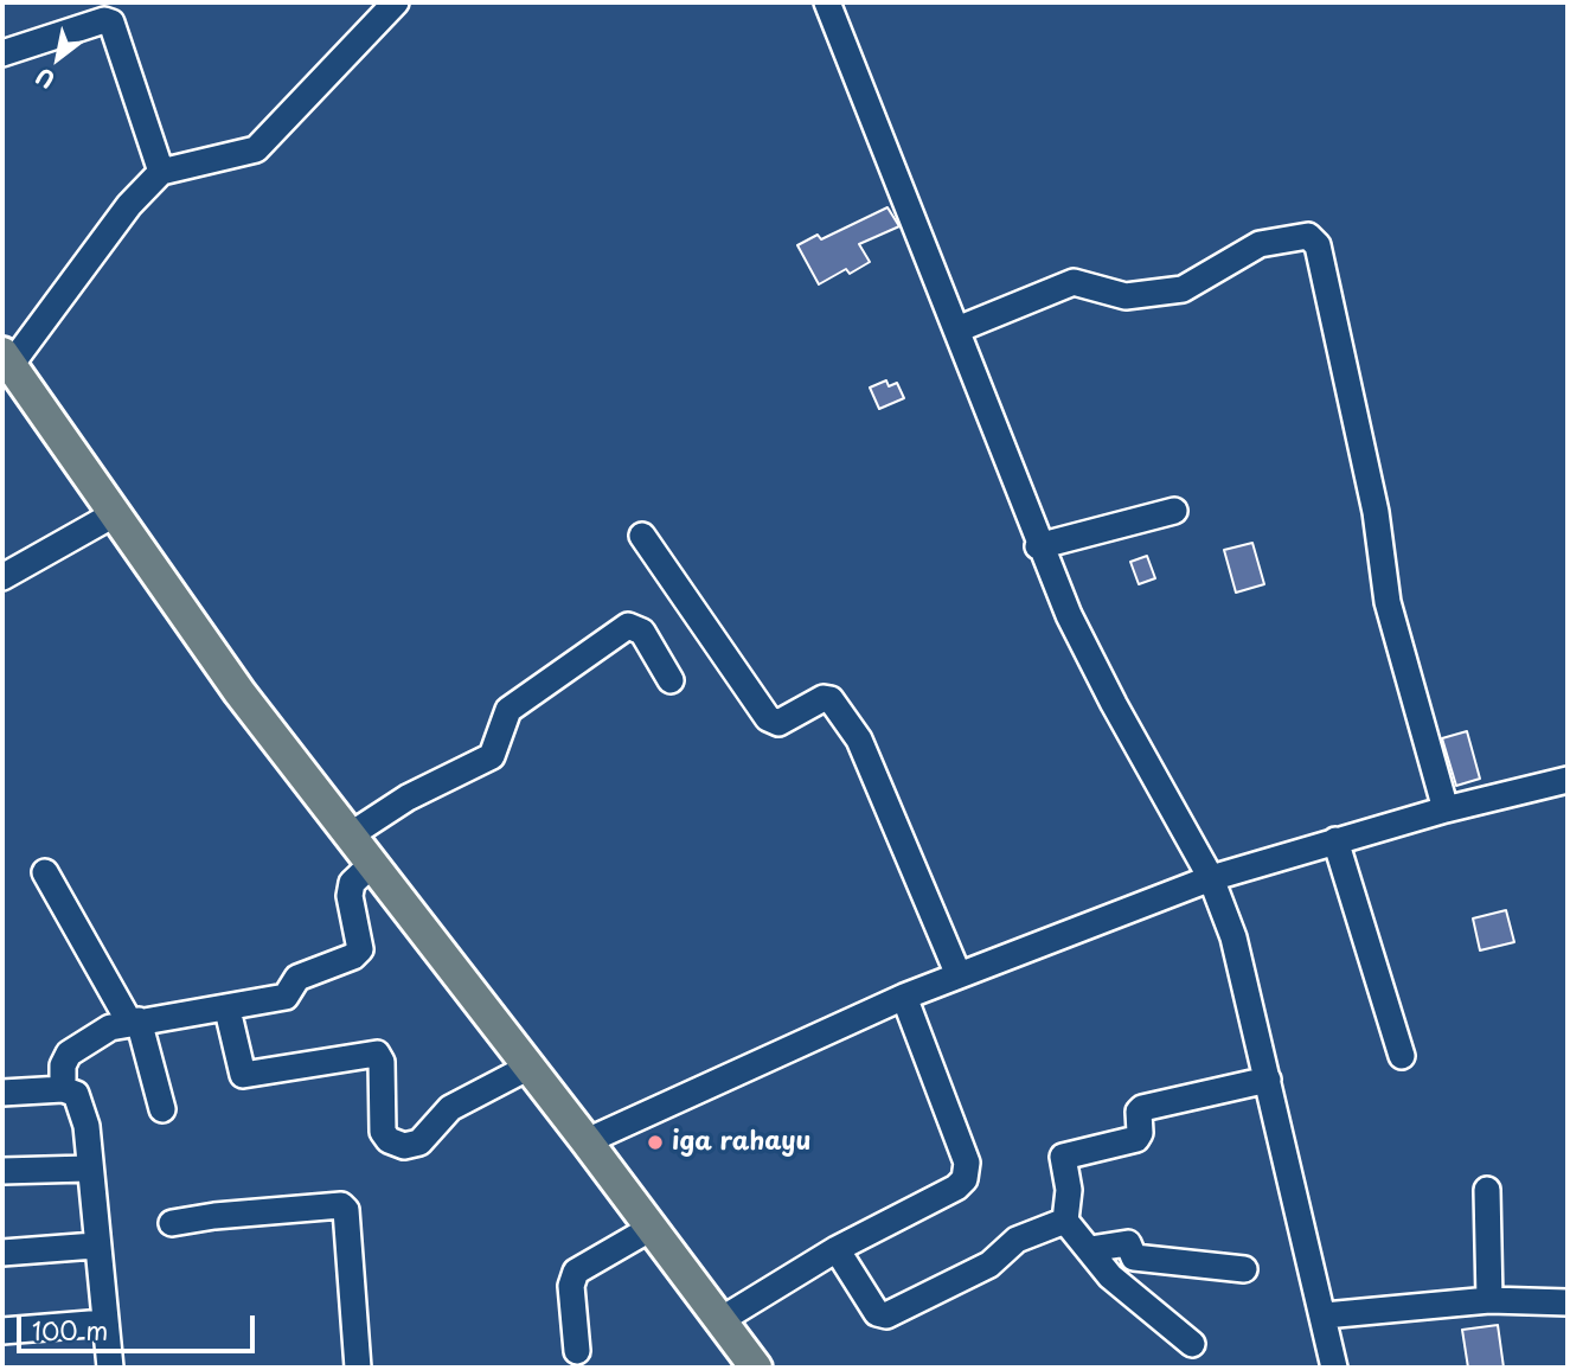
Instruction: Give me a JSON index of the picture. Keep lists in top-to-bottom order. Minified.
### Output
{"places":["iga rahayu"],"scale_bar":"100 m","north":"bottom left"}
